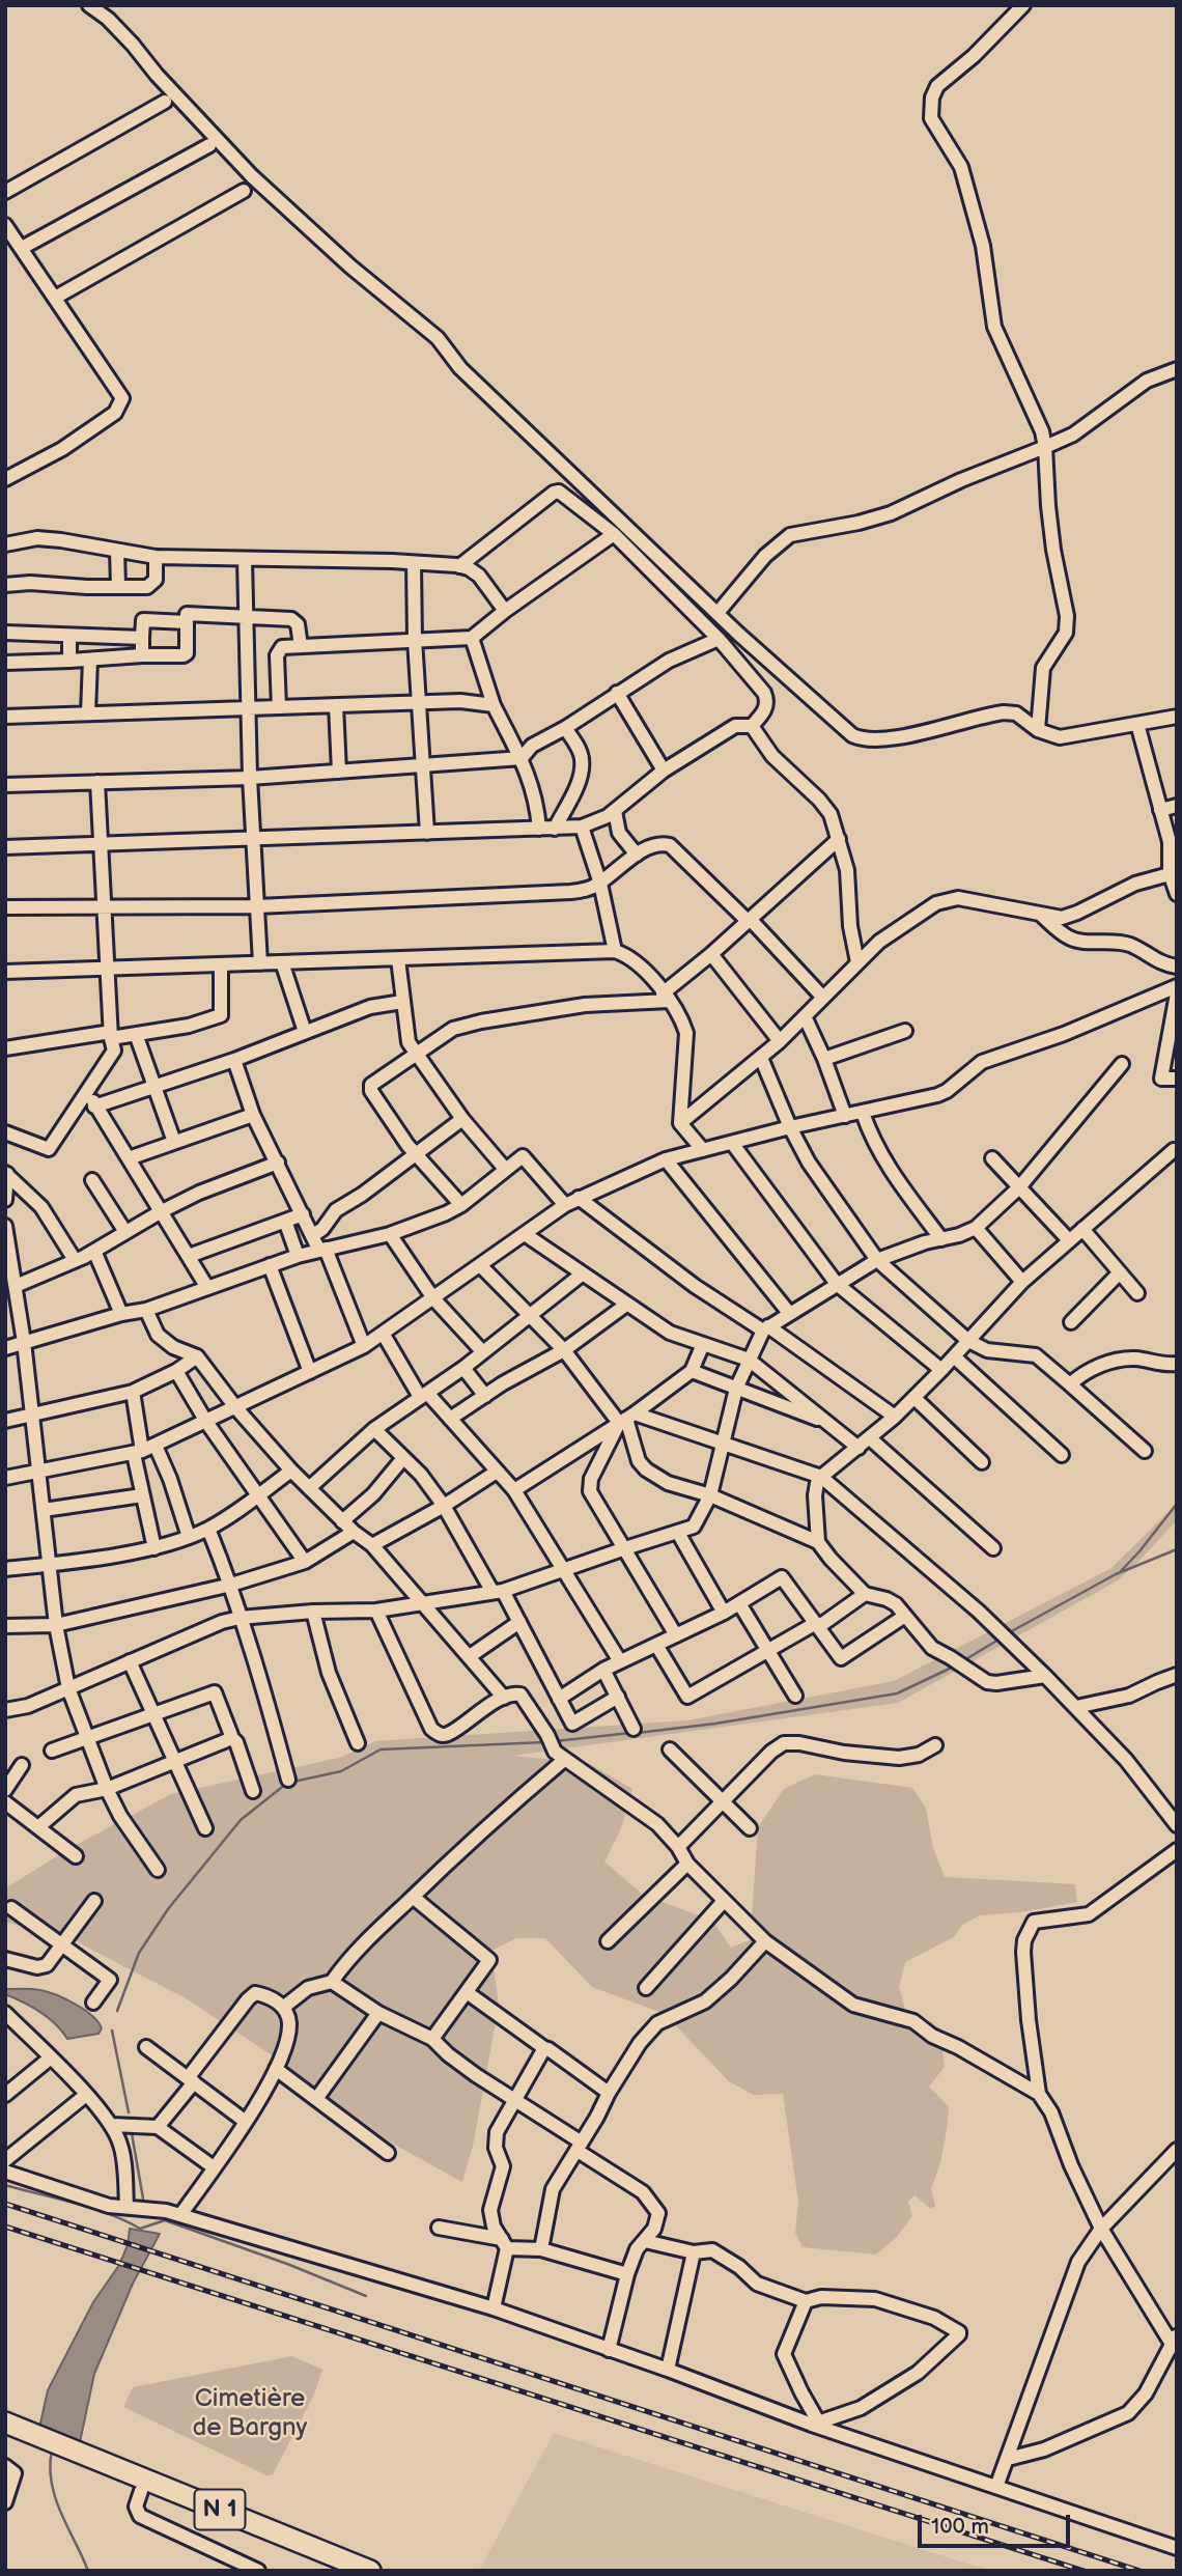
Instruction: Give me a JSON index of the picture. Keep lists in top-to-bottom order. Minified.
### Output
{"streets":{"highway":["N 1"]},"parks":["Cimetière de Bargny"],"scale_bar":"100 m"}
